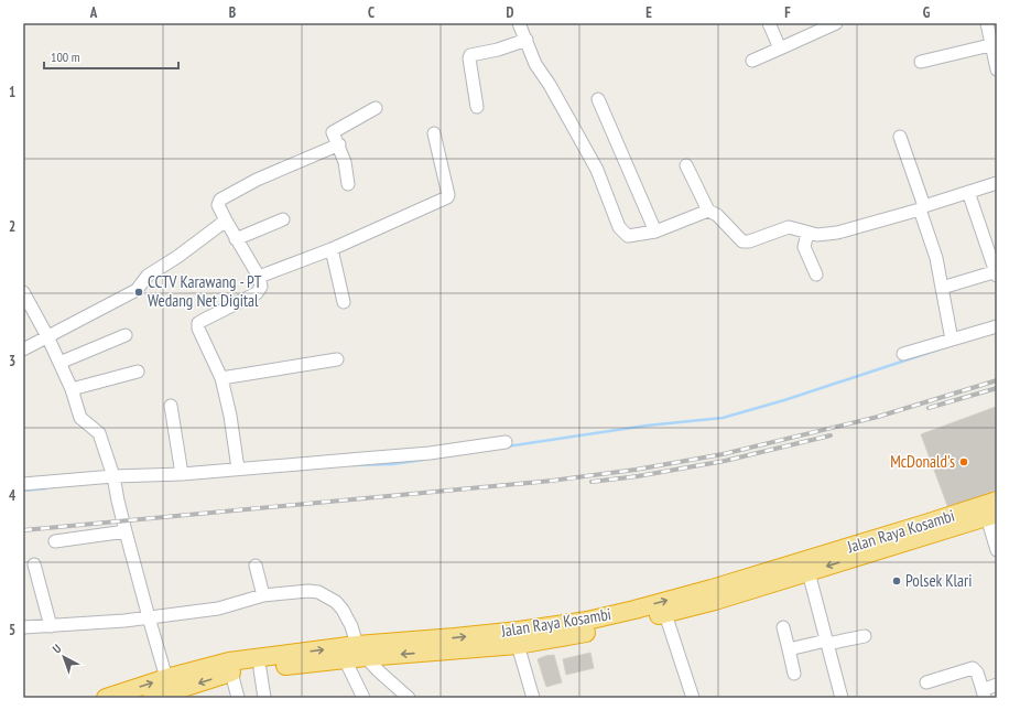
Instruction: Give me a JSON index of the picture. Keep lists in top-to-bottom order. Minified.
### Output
{"streets":{"highway":["Jalan Raya Kosambi"]},"places":["CCTV Karawang - PT Wedang Net Digital","McDonald's","Polsek Klari"],"scale_bar":"100 m","north":"top left","grid":{"columns":["A","B","C","D","E","F","G"],"rows":["1","2","3","4","5"]}}
